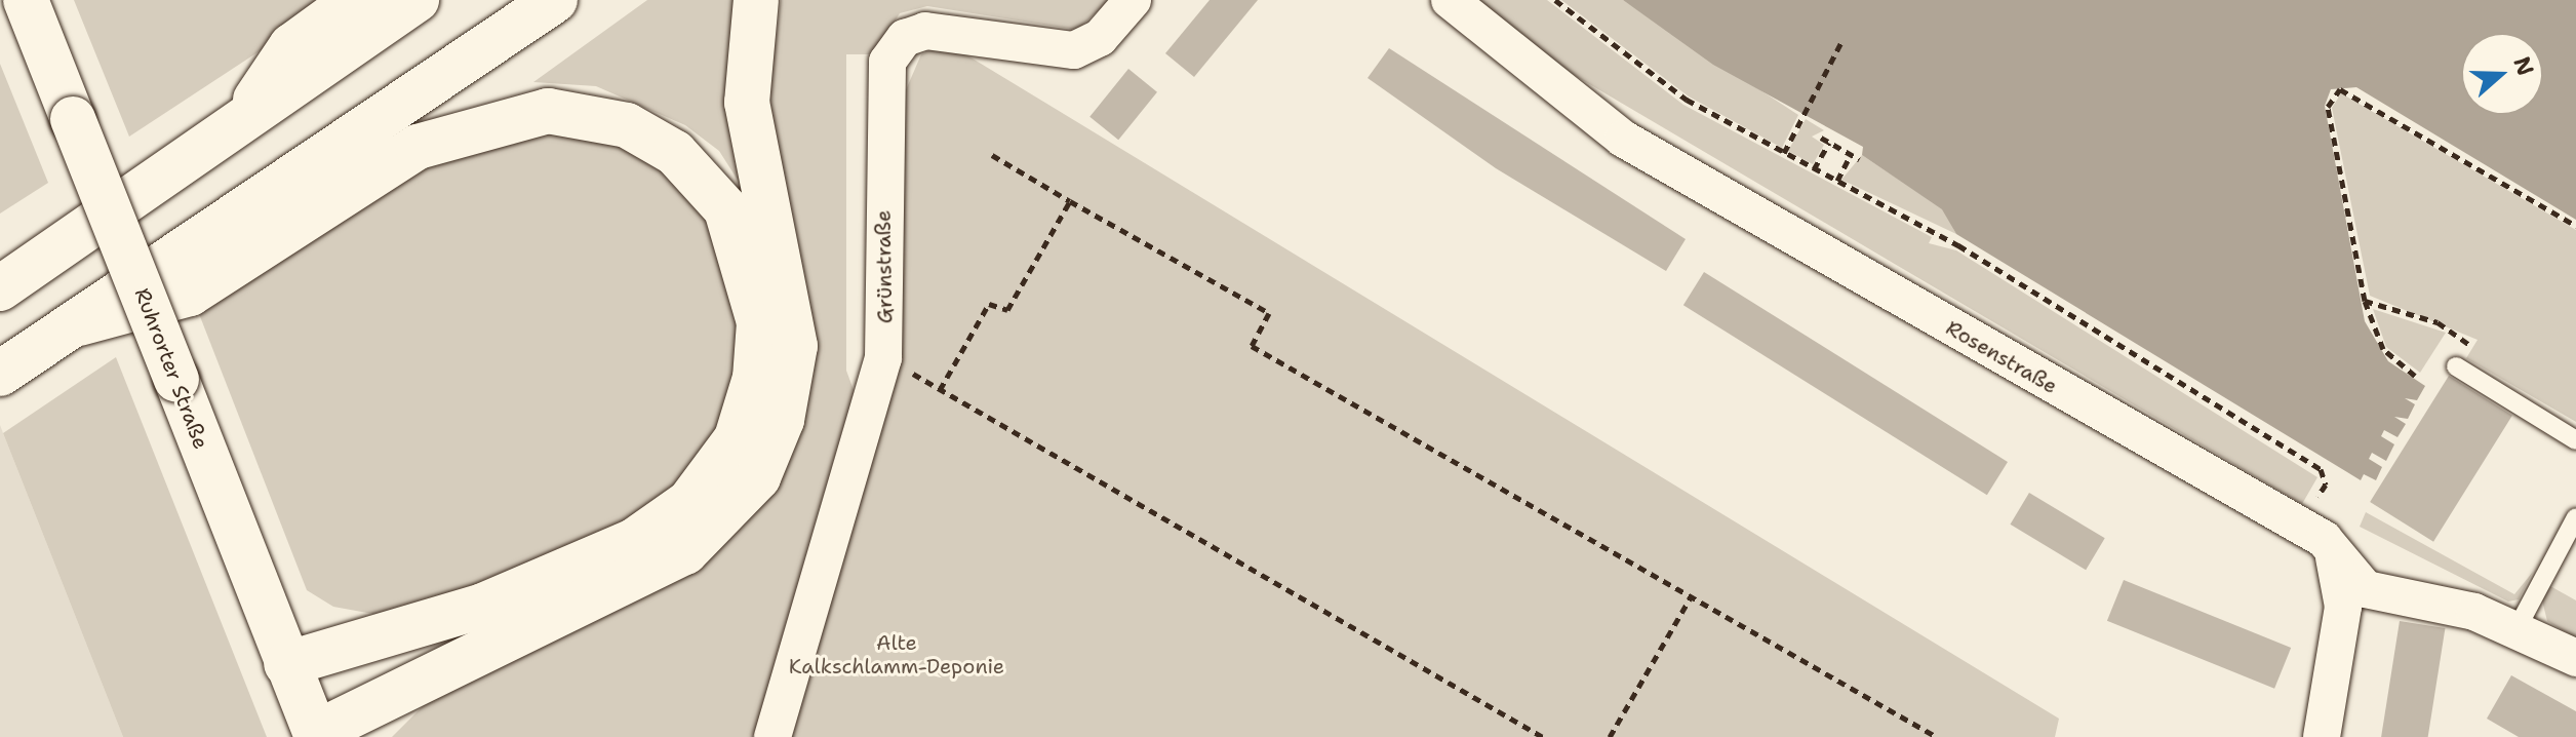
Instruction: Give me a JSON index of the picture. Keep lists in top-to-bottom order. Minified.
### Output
{"streets":{"main road":["Ruhrorter Straße"],"street":["Grünstraße","Rosenstraße"]},"parks":["Alte Kalkschlamm-Deponie"],"north":"right"}
